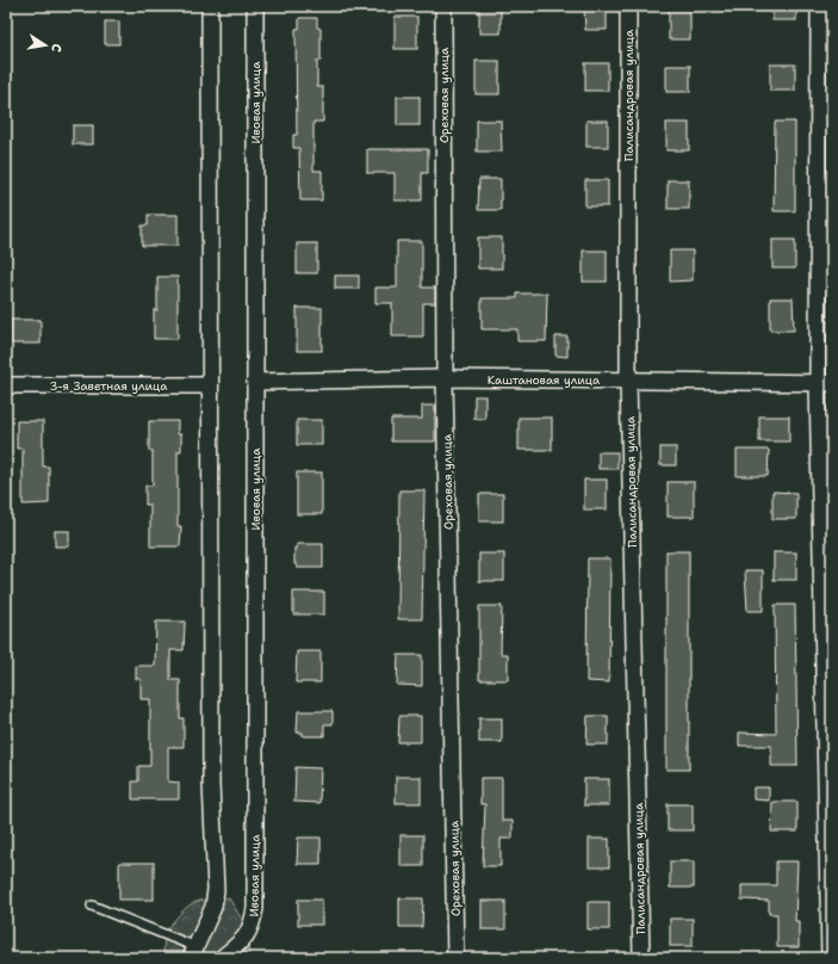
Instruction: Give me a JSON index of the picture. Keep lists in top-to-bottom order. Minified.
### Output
{"streets":{"street":["Ореховая улица","Палисандровая улица","Ивовая улица","Каштановая улица","3-я Заветная улица"]},"crossings":[["Ореховая улица","Каштановая улица"],["Палисандровая улица","Каштановая улица"],["Ивовая улица","Каштановая улица"]],"north":"right"}
